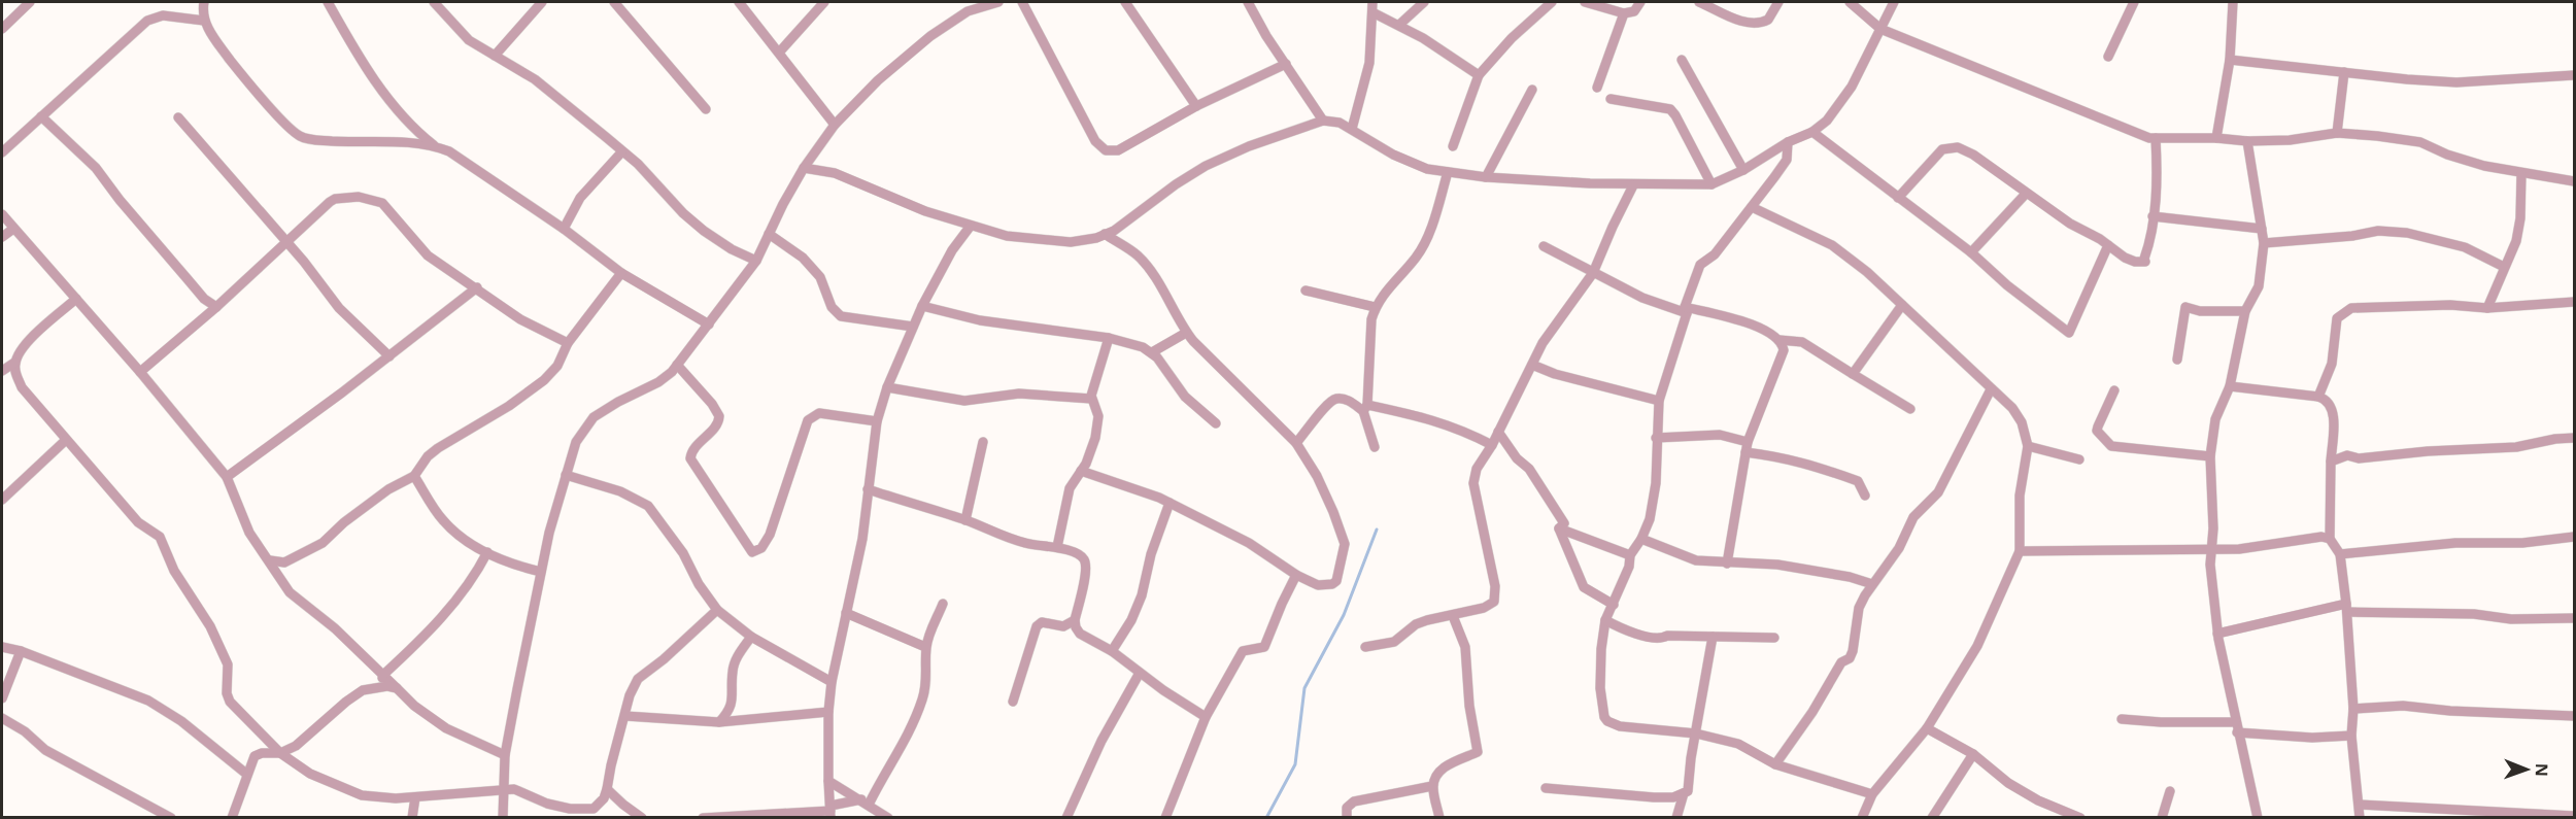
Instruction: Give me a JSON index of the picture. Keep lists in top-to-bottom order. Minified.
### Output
{"north":"right"}
